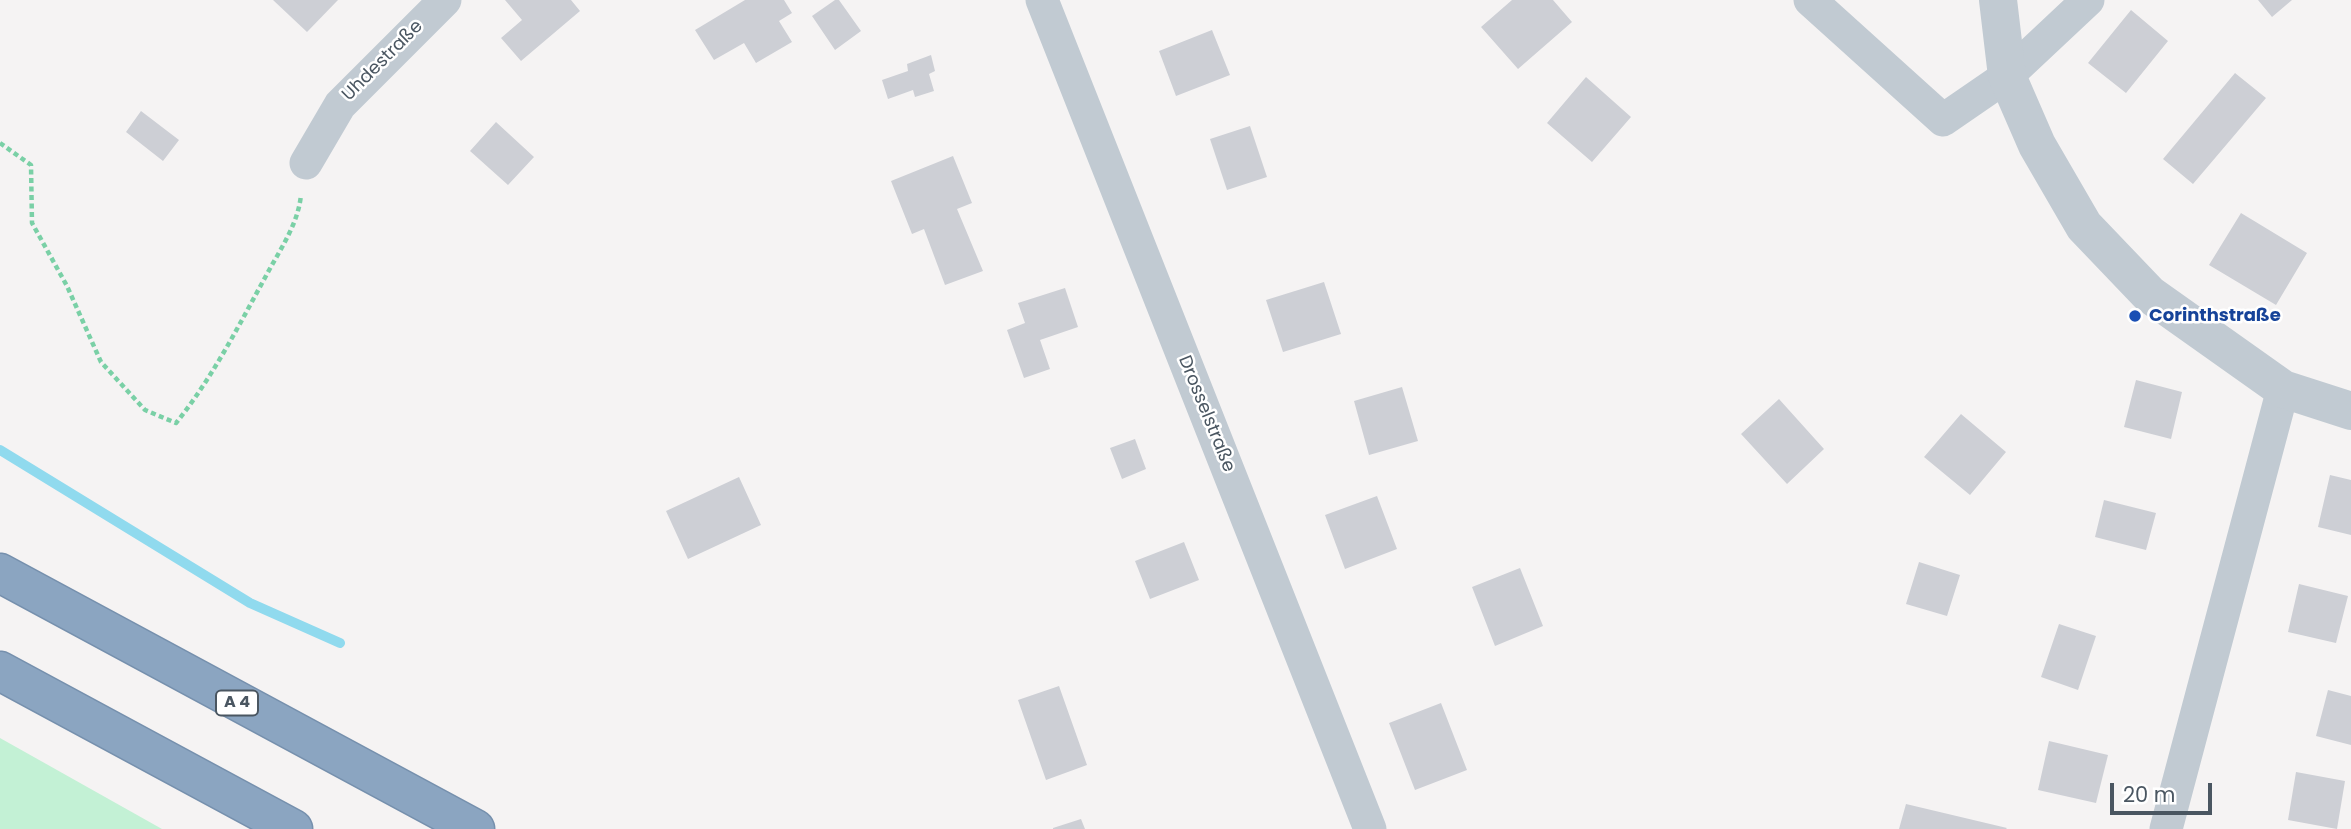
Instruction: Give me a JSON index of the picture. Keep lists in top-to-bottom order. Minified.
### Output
{"streets":{"highway":["A 4"],"street":["Uhdestraße","Drosselstraße"]},"places":["Corinthstraße"],"scale_bar":"20 m"}
